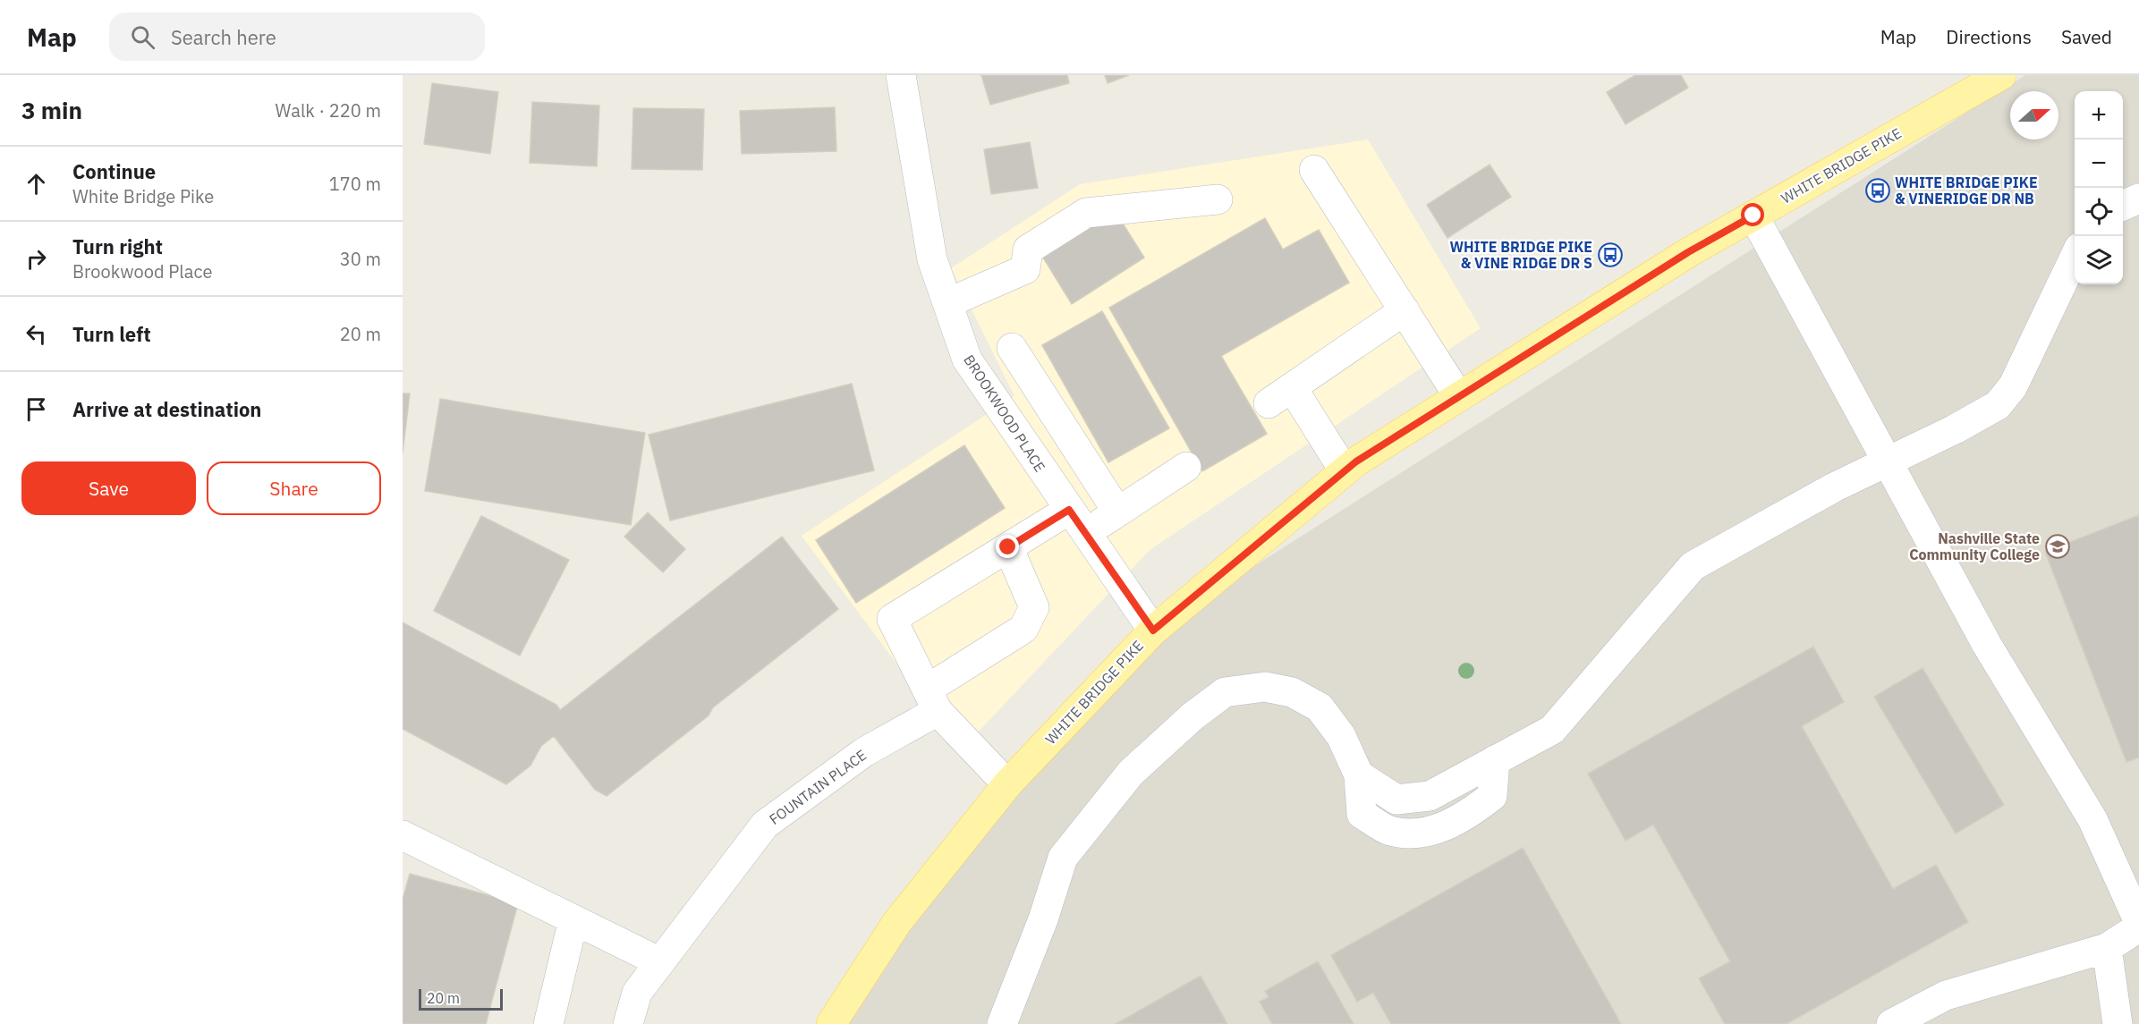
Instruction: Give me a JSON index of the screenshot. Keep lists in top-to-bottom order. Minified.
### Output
{"streets":{"main road":["WHITE BRIDGE PIKE"],"street":["BROOKWOOD PLACE","FOUNTAIN PLACE"]},"crossings":[["WHITE BRIDGE PIKE","BROOKWOOD PLACE"]],"places":{"bus stop":["WHITE BRIDGE PIKE & VINERIDGE DR NB","WHITE BRIDGE PIKE & VINE RIDGE DR S"],"school or university":["Nashville State Community College"]},"scale_bar":"20 m","north":"right","page":{"header":"Map","search":"Search here","nav":["Map","Directions","Saved"],"heading":["3 min","Walk · 220 m"],"map_buttons":["+","−"],"list":[["Continue","White Bridge Pike","170 m"],["Turn right","Brookwood Place","30 m"],["Turn left","20 m"],"Arrive at destination"],"buttons":["Save","Share"],"scale":"20 m"}}
